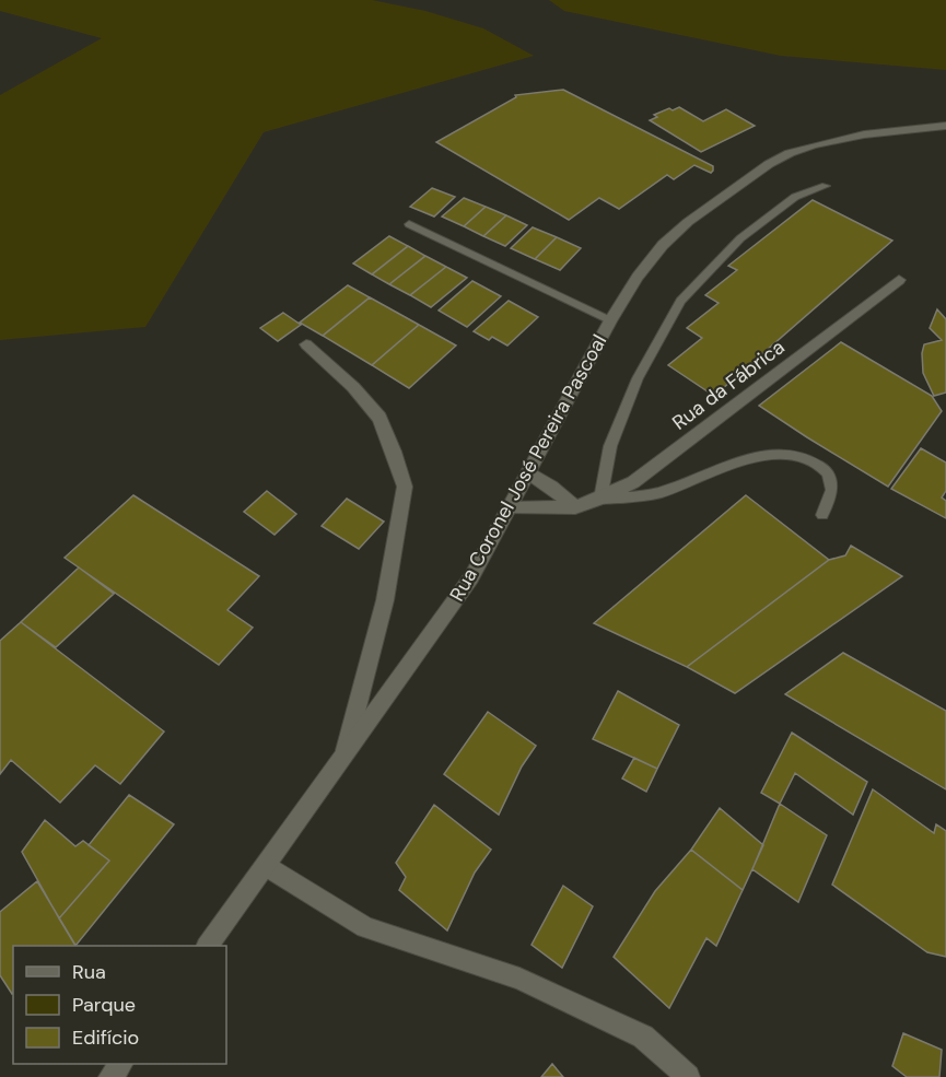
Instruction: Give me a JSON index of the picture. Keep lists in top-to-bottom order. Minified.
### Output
{"streets":{"street":["Rua da Fábrica","Rua Coronel José Pereira Pascoal"]},"crossings":[["Rua da Fábrica","Rua Coronel José Pereira Pascoal"]],"legend":["Rua","Parque","Edifício"]}
